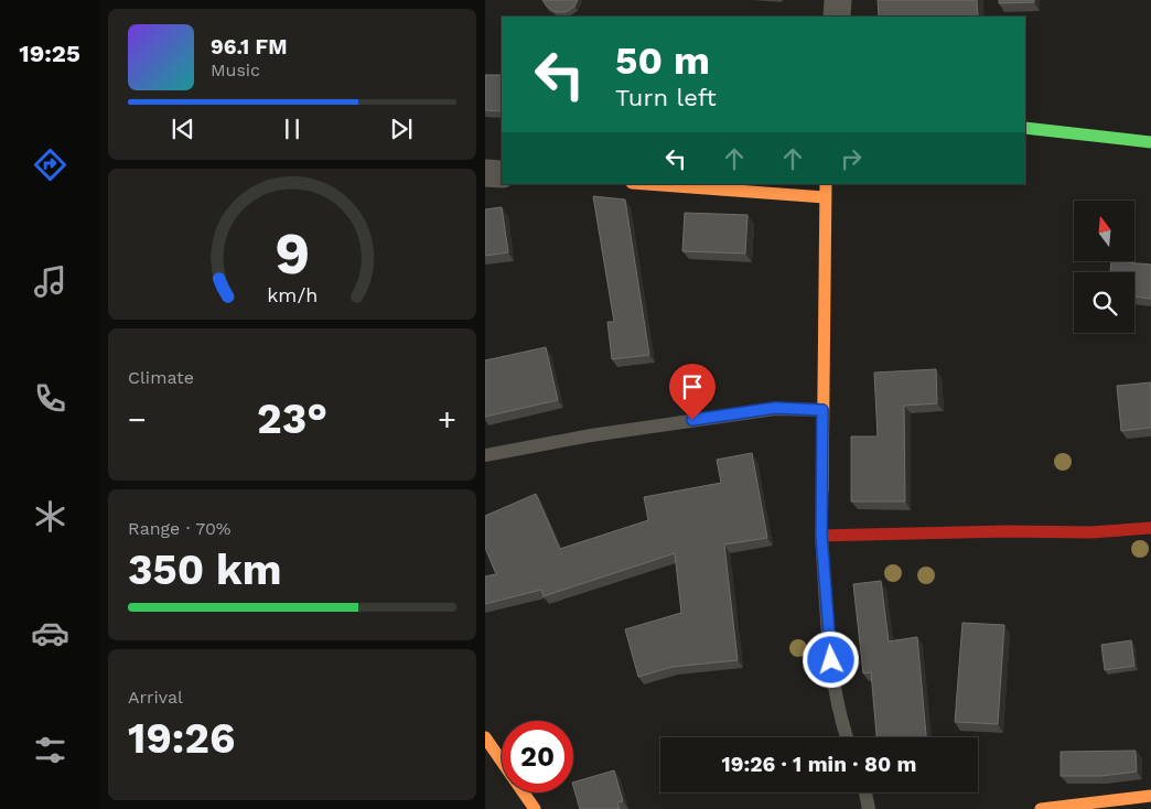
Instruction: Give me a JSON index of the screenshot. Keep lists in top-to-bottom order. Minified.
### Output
{"north":"top","page":{"tabs":"19:25","turn":["50 m","Turn left"],"song":["96.1 FM","Music"],"tile":["Climate",["Range · 70%","350 km"],["Arrival","19:26"]],"heat":["−","23°","+"],"limit":"20","trip":"19:26 · 1 min · 80 m","gauge":["9","km/h"]}}
